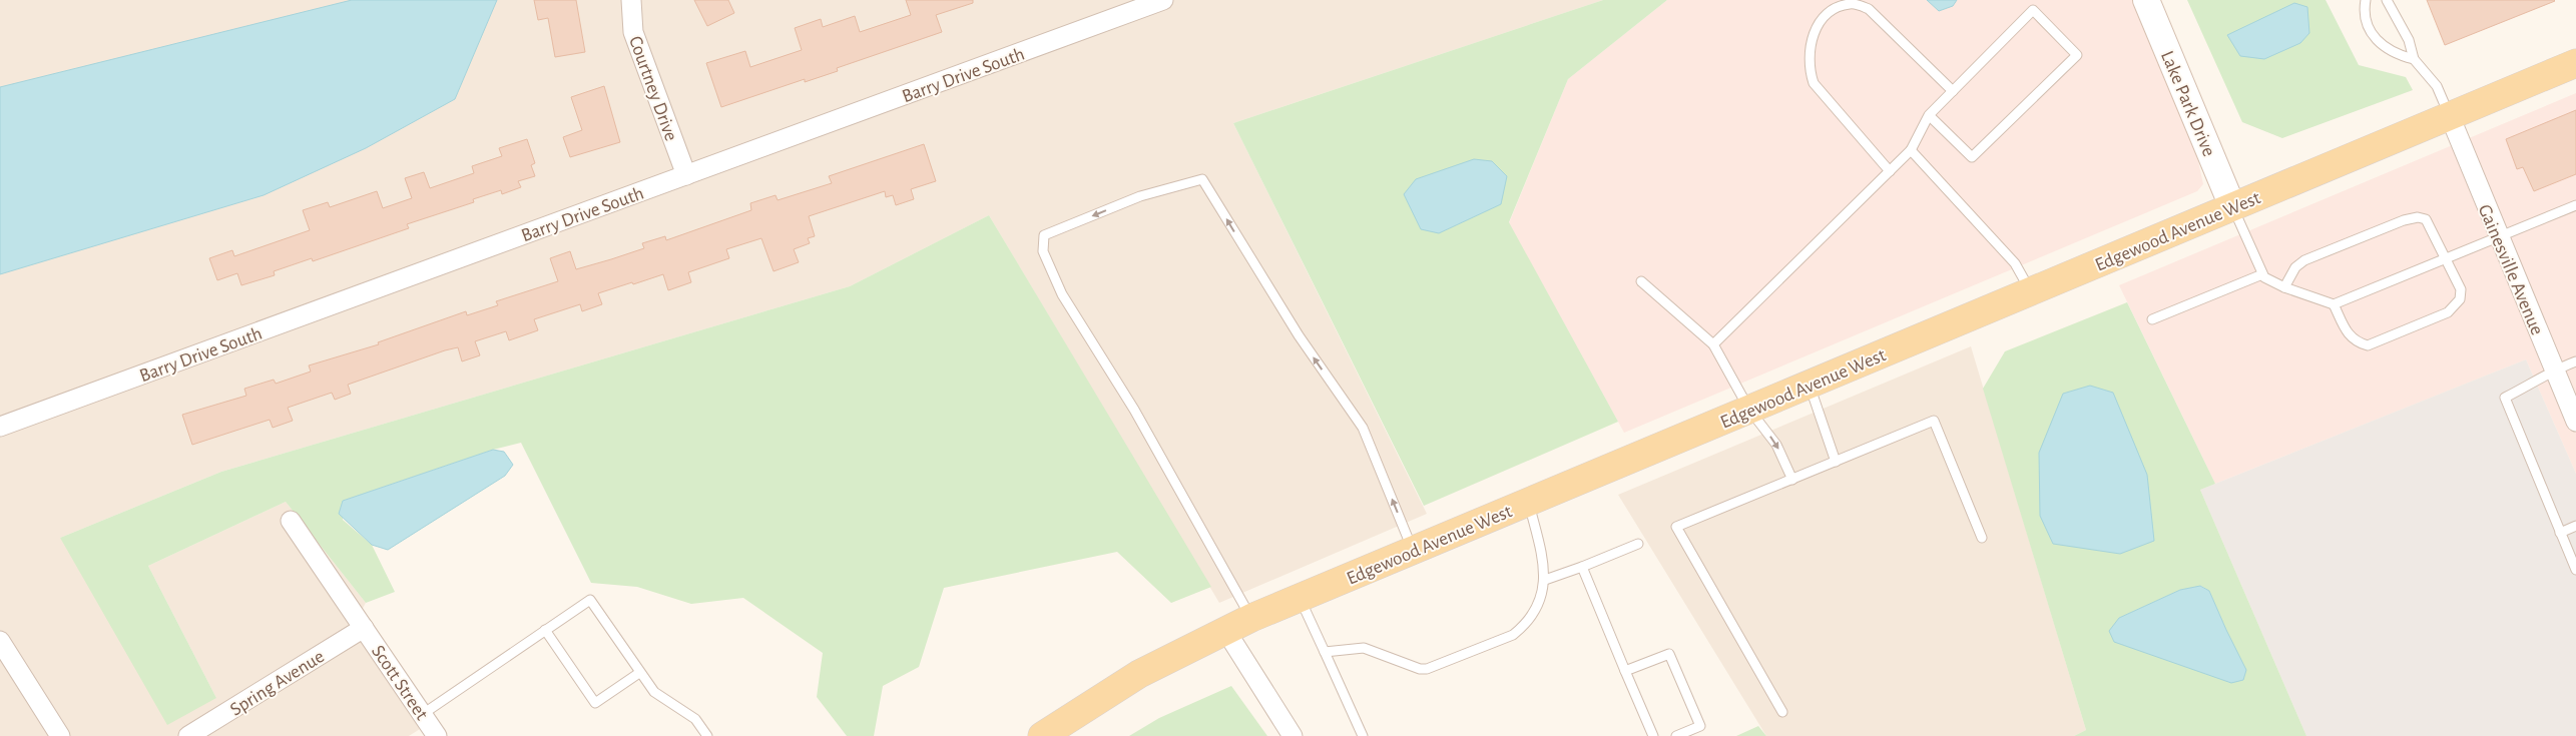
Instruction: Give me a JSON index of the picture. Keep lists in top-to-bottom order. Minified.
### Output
{"streets":{"main road":["Edgewood Avenue West"],"street":["Barry Drive South","Courtney Drive","Lake Park Drive","Gainesville Avenue","Spring Avenue","Scott Street"]},"crossings":[["Barry Drive South","Courtney Drive"],["Lake Park Drive","Edgewood Avenue West"],["Edgewood Avenue West","Gainesville Avenue"],["Spring Avenue","Scott Street"]]}
